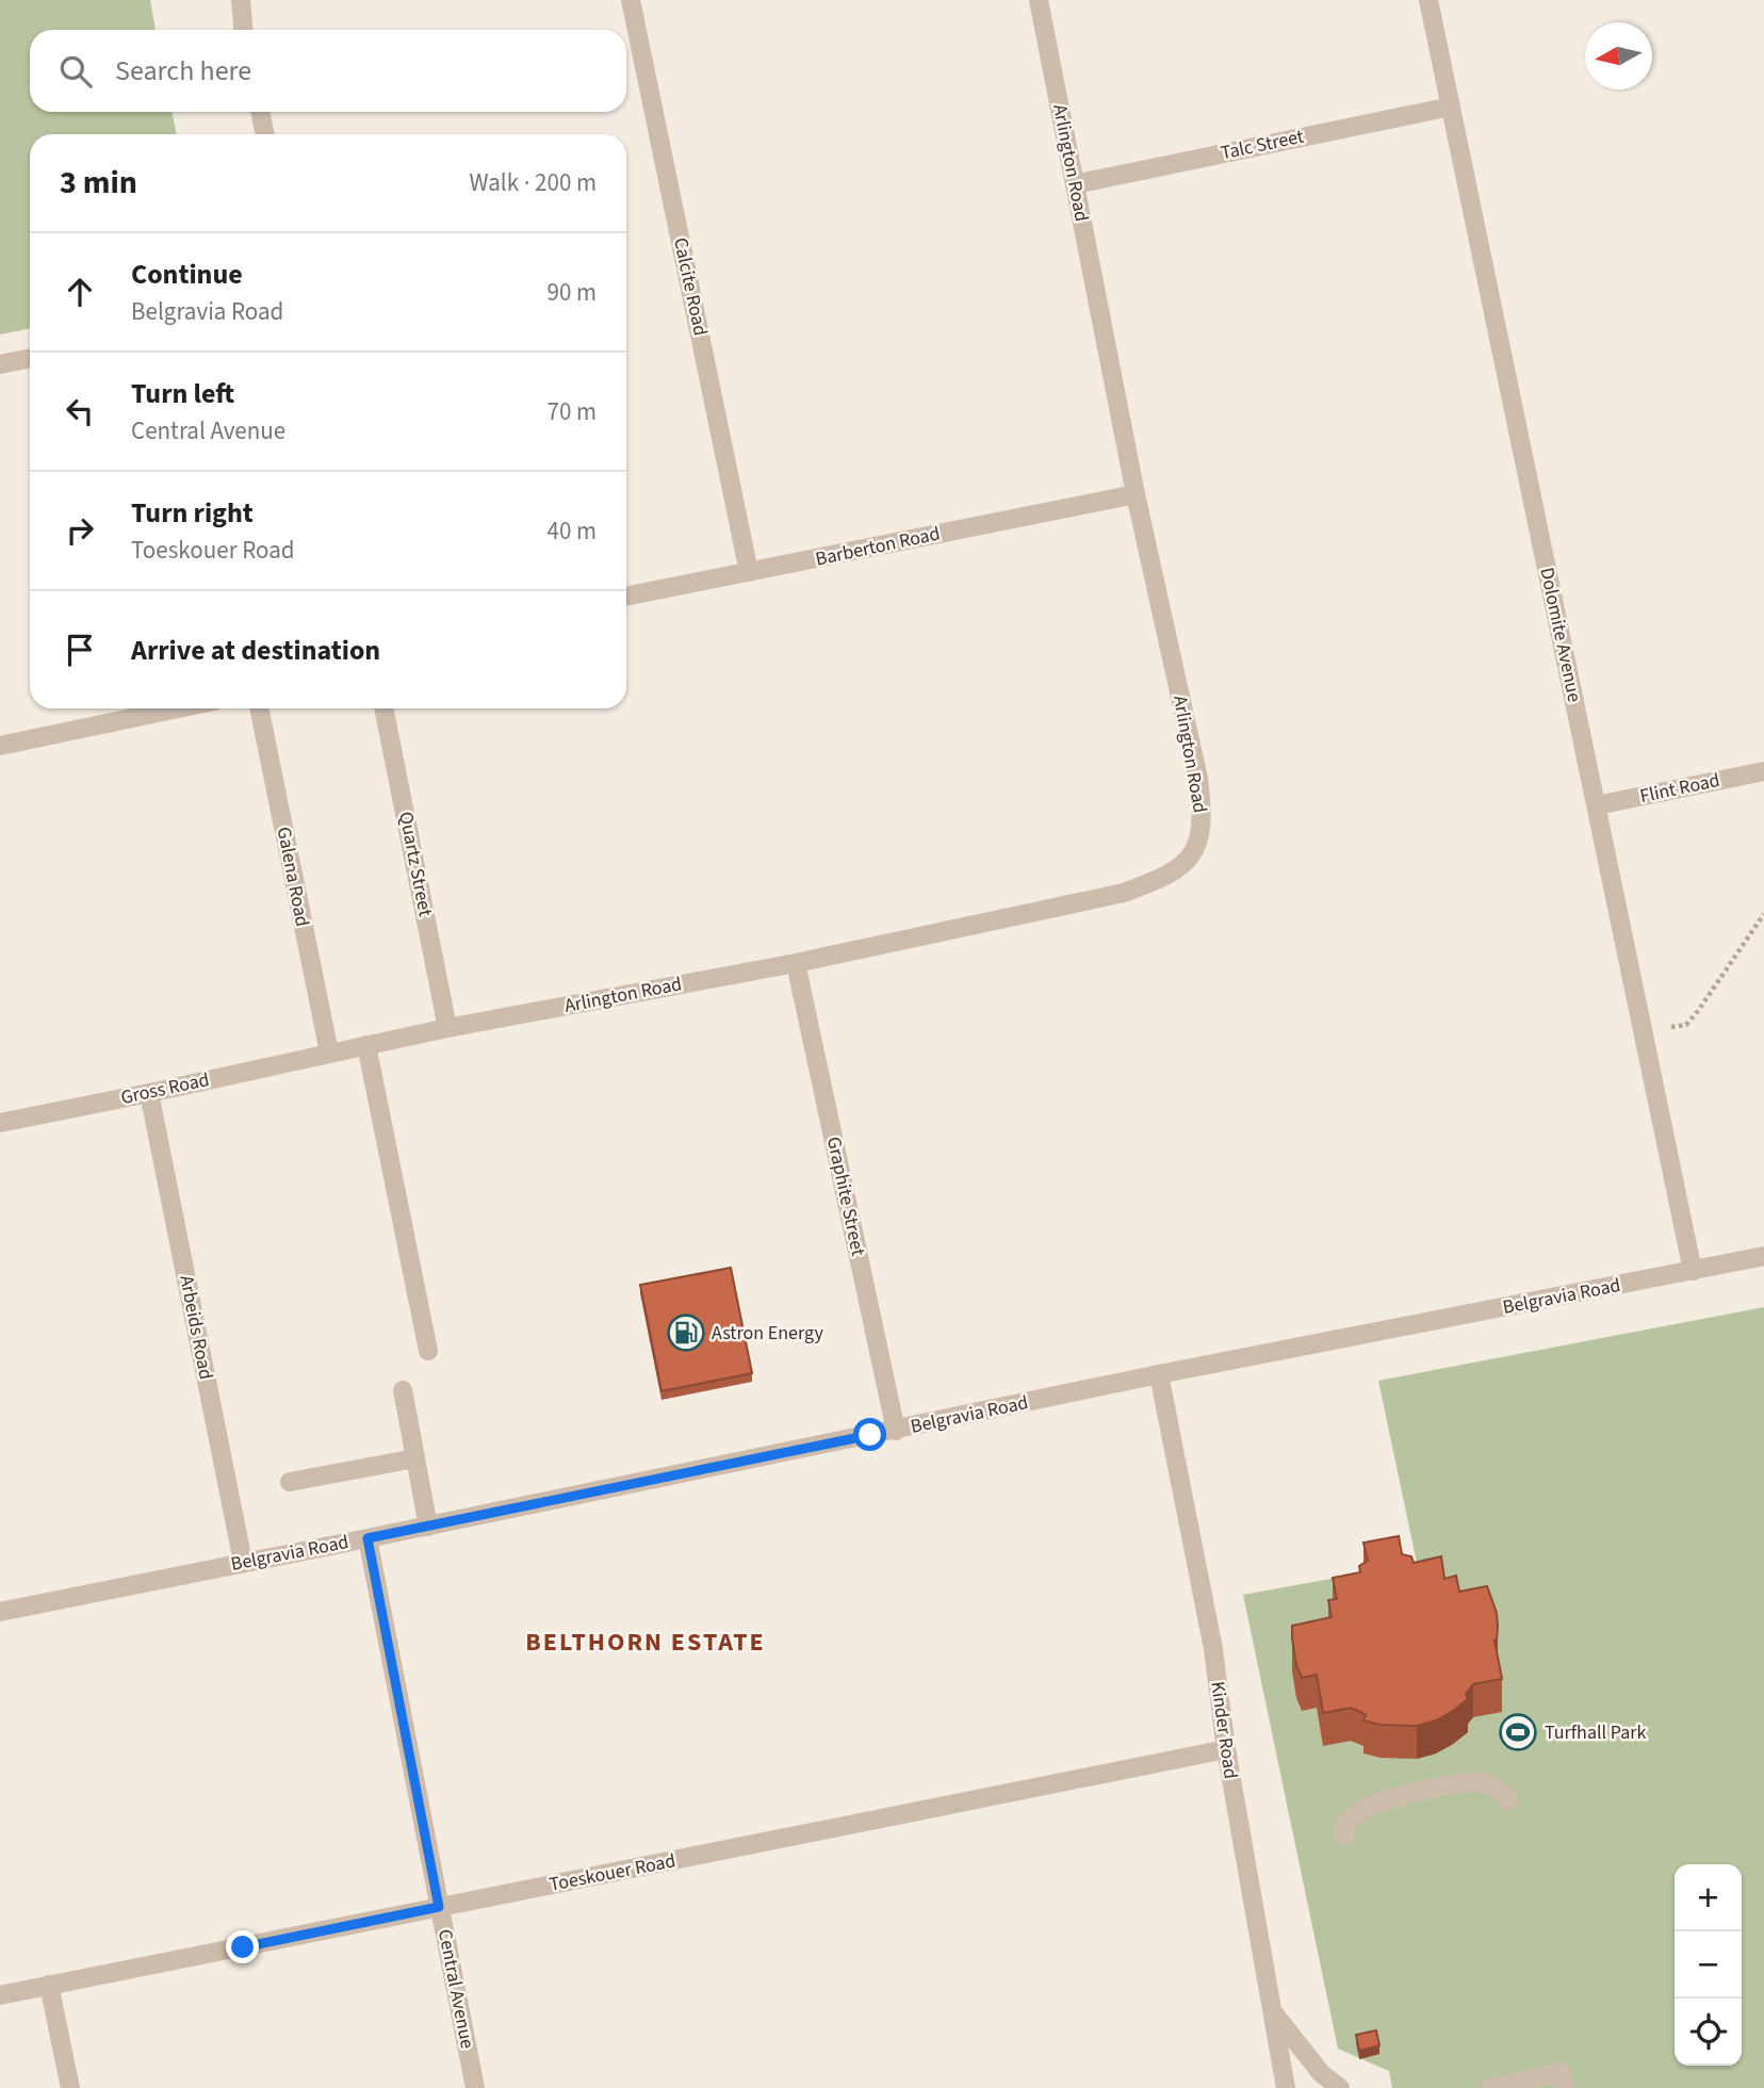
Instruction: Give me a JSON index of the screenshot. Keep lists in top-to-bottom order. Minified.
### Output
{"streets":{"street":["Talc Street","Arlington Road","Calcite Road","Barberton Road","Dolomite Avenue","Flint Road","Quartz Street","Galena Road","Gross Road","Graphite Street","Belgravia Road","Arbeids Road","Kinder Road","Toeskouer Road","Central Avenue"]},"crossings":[["Talc Street","Arlington Road"],["Talc Street","Dolomite Avenue"],["Arlington Road","Barberton Road"],["Arlington Road","Quartz Street"],["Arlington Road","Galena Road"],["Arlington Road","Gross Road"],["Arlington Road","Graphite Street"],["Calcite Road","Barberton Road"],["Dolomite Avenue","Flint Road"],["Dolomite Avenue","Belgravia Road"],["Galena Road","Gross Road"],["Gross Road","Arbeids Road"],["Graphite Street","Belgravia Road"],["Belgravia Road","Arbeids Road"],["Belgravia Road","Kinder Road"],["Belgravia Road","Central Avenue"],["Kinder Road","Toeskouer Road"],["Toeskouer Road","Central Avenue"]],"districts":["BELTHORN ESTATE"],"places":{"fuel station":["Astron Energy"],"sports":["Turfhall Park"]},"north":"left","page":{"search":"Search here","heading":["3 min","Walk · 200 m"],"list":[["Continue","Belgravia Road","90 m"],["Turn left","Central Avenue","70 m"],["Turn right","Toeskouer Road","40 m"],"Arrive at destination"],"map_buttons":["+","−"]}}
